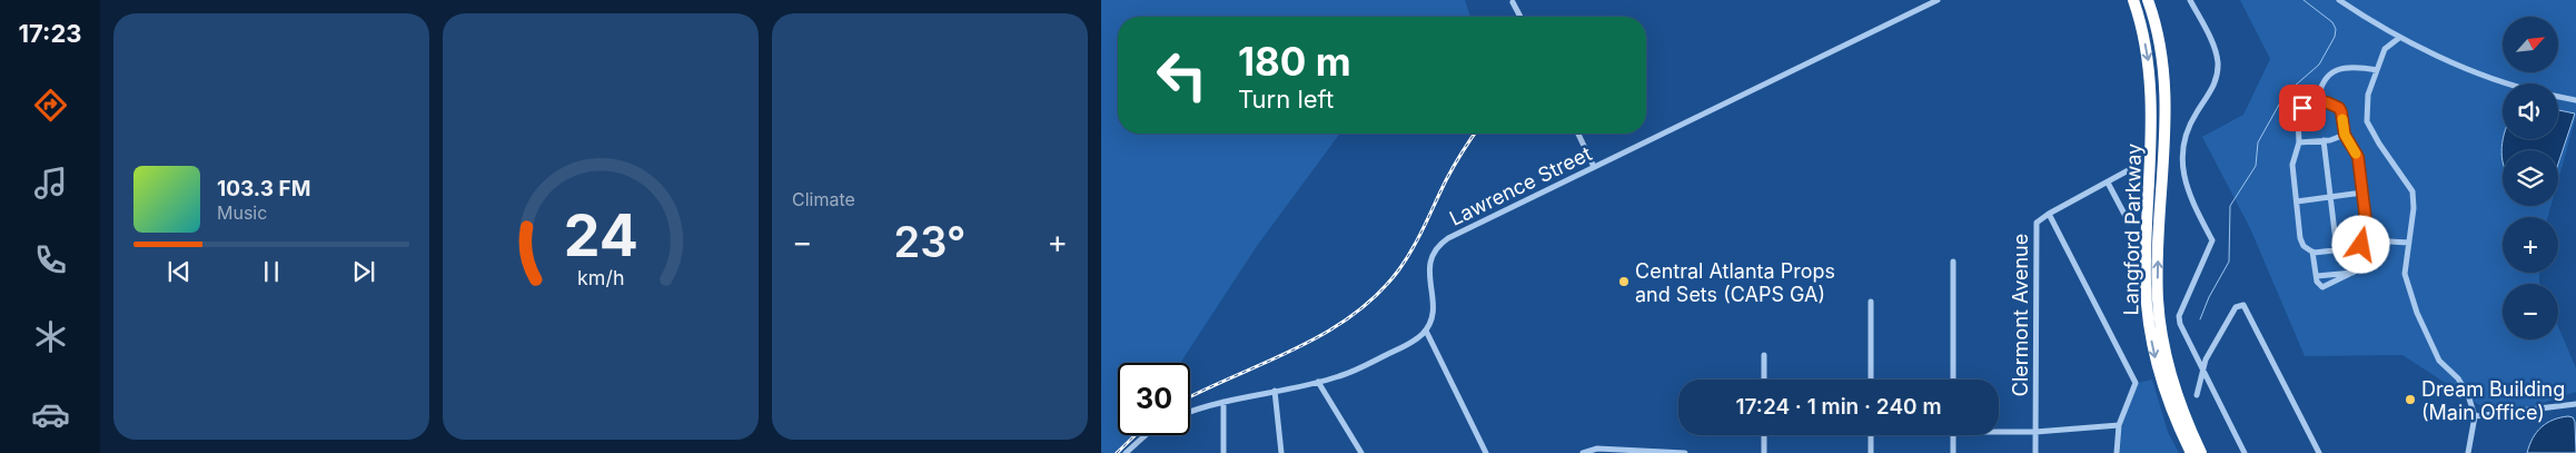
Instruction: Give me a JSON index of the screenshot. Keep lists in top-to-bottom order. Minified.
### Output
{"streets":{"highway":["Langford Parkway"],"street":["Lawrence Street","Clermont Avenue"]},"places":["Central Atlanta Props and Sets (CAPS GA)","Dream Building (Main Office)"],"north":"top right","page":{"tabs":"17:23","tile":"Climate","map_buttons":["+","−"],"turn":["180 m","Turn left"],"song":["103.3 FM","Music"],"heat":["−","23°","+"],"limit":"30","trip":"17:24 · 1 min · 240 m","gauge":["24","km/h"]}}
